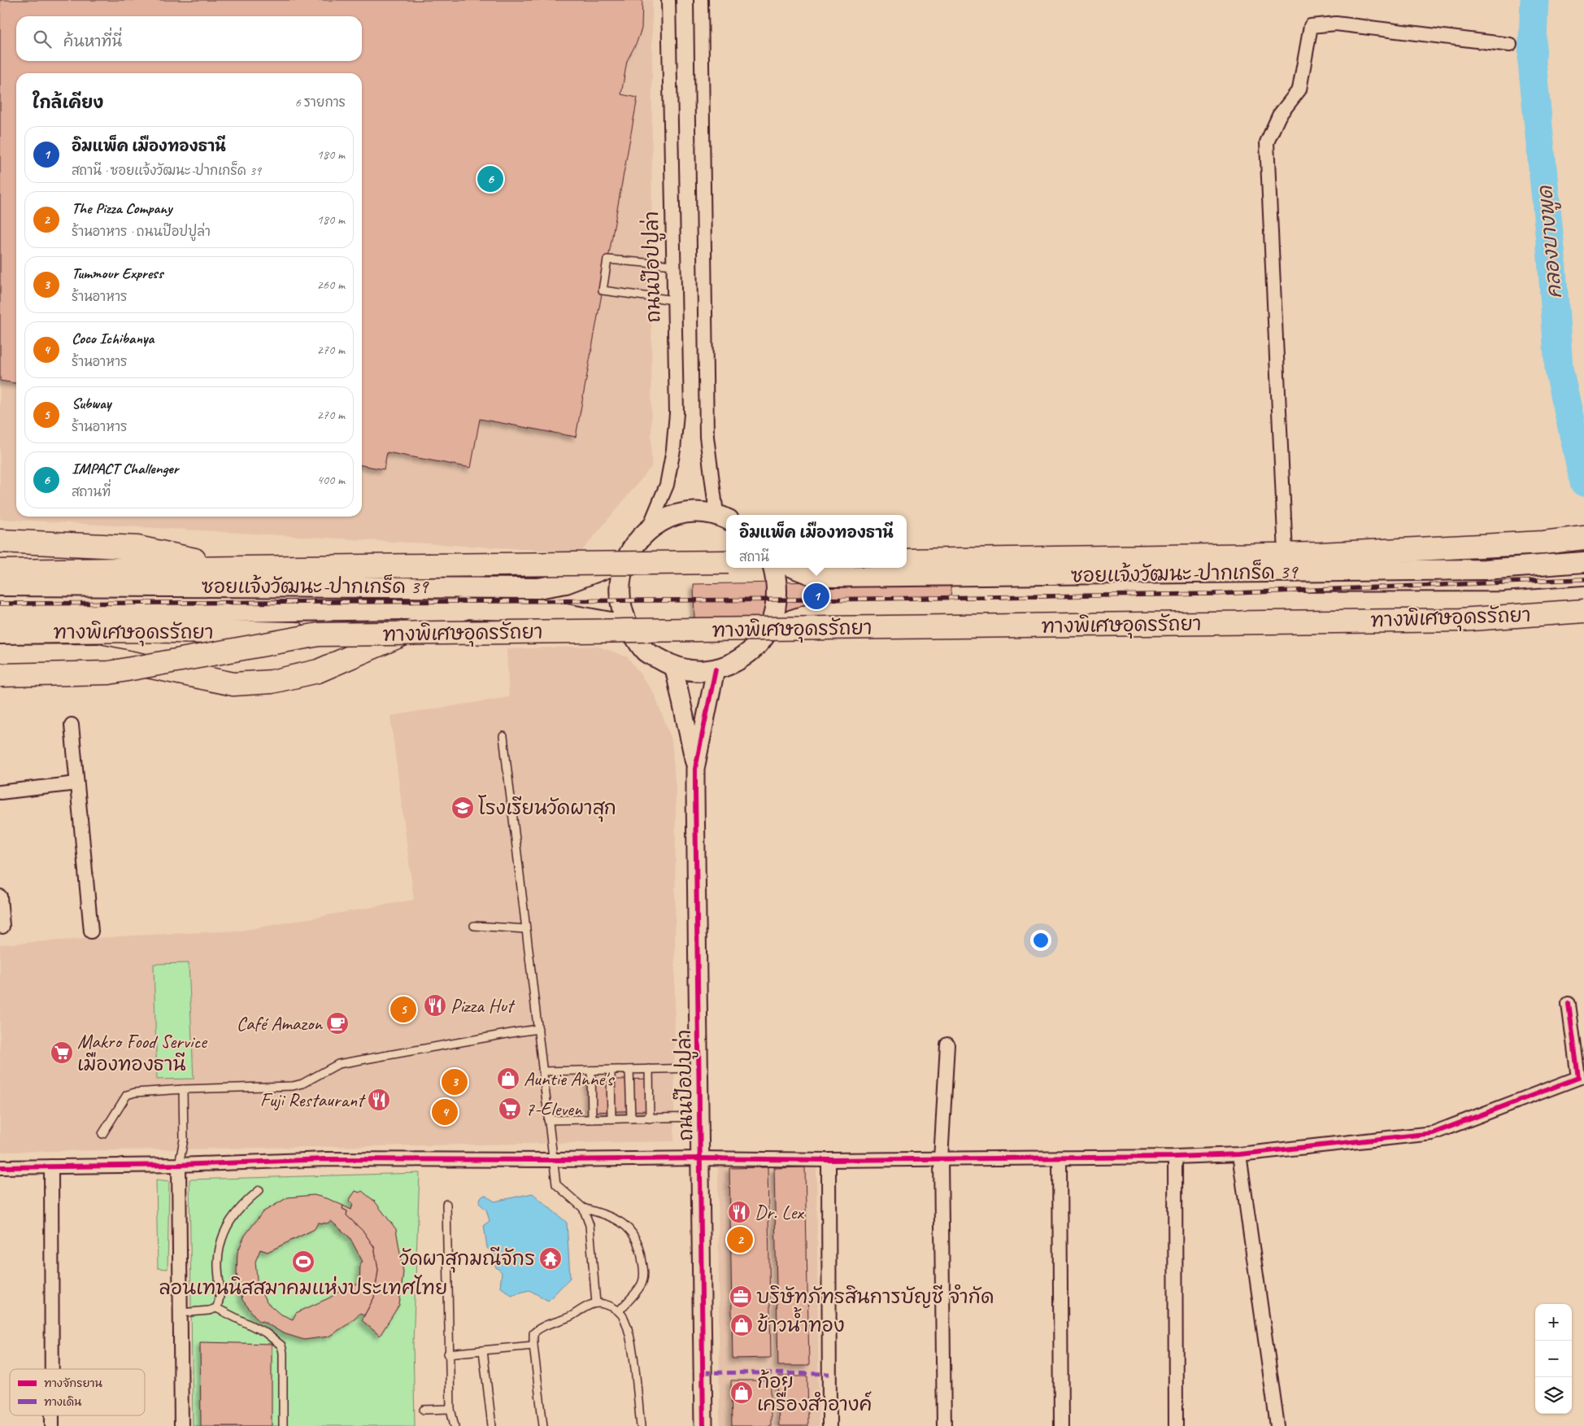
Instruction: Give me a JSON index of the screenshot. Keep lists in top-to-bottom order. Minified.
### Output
{"streets":{"highway":["ทางพิเศษอุดรรัถยา"],"main road":["ซอยแจ้งวัฒนะ-ปากเกร็ด 39"],"street":["ถนนป๊อปปูล่า"]},"water":["คลองบางพูด"],"places":{"school or university":["โรงเรียนวัดผาสุก"],"restaurant":["Pizza Hut","Fuji Restaurant","Dr. Lex"],"cafe":["Café Amazon"],"supermarket":["Makro Food Service เมืองทองธานี","7-Eleven"],"shop":["Auntie Anne's","ข้าวน้ำทอง","ก้อย เครื่องสำอางค์"],"temple":["วัดผาสุกมณีจักร"],"sports":["ลอนเทนนิสสมาคมแห่งประเทศไทย"],"office":["บริษัทภัทรสินการบัญชี จำกัด"]},"legend":["ทางจักรยาน","ทางเดิน"],"page":{"search":"ค้นหาที่นี่","heading":["ใกล้เคียง","6 รายการ"],"list":[{"mark":"1","name":"อิมแพ็ค เมืองทองธานี","note":"สถานี · ซอยแจ้งวัฒนะ-ปากเกร็ด 39","value":"180 m"},{"mark":"2","name":"The Pizza Company","note":"ร้านอาหาร · ถนนป๊อปปูล่า","value":"180 m"},{"mark":"3","name":"Tummour Express","note":"ร้านอาหาร","value":"260 m"},{"mark":"4","name":"Coco Ichibanya","note":"ร้านอาหาร","value":"270 m"},{"mark":"5","name":"Subway","note":"ร้านอาหาร","value":"270 m"},{"mark":"6","name":"IMPACT Challenger","note":"สถานที่","value":"400 m"}],"pins":["6","1","5","3","4","2"],"popup":["อิมแพ็ค เมืองทองธานี","สถานี"],"map_buttons":["+","−"]}}
